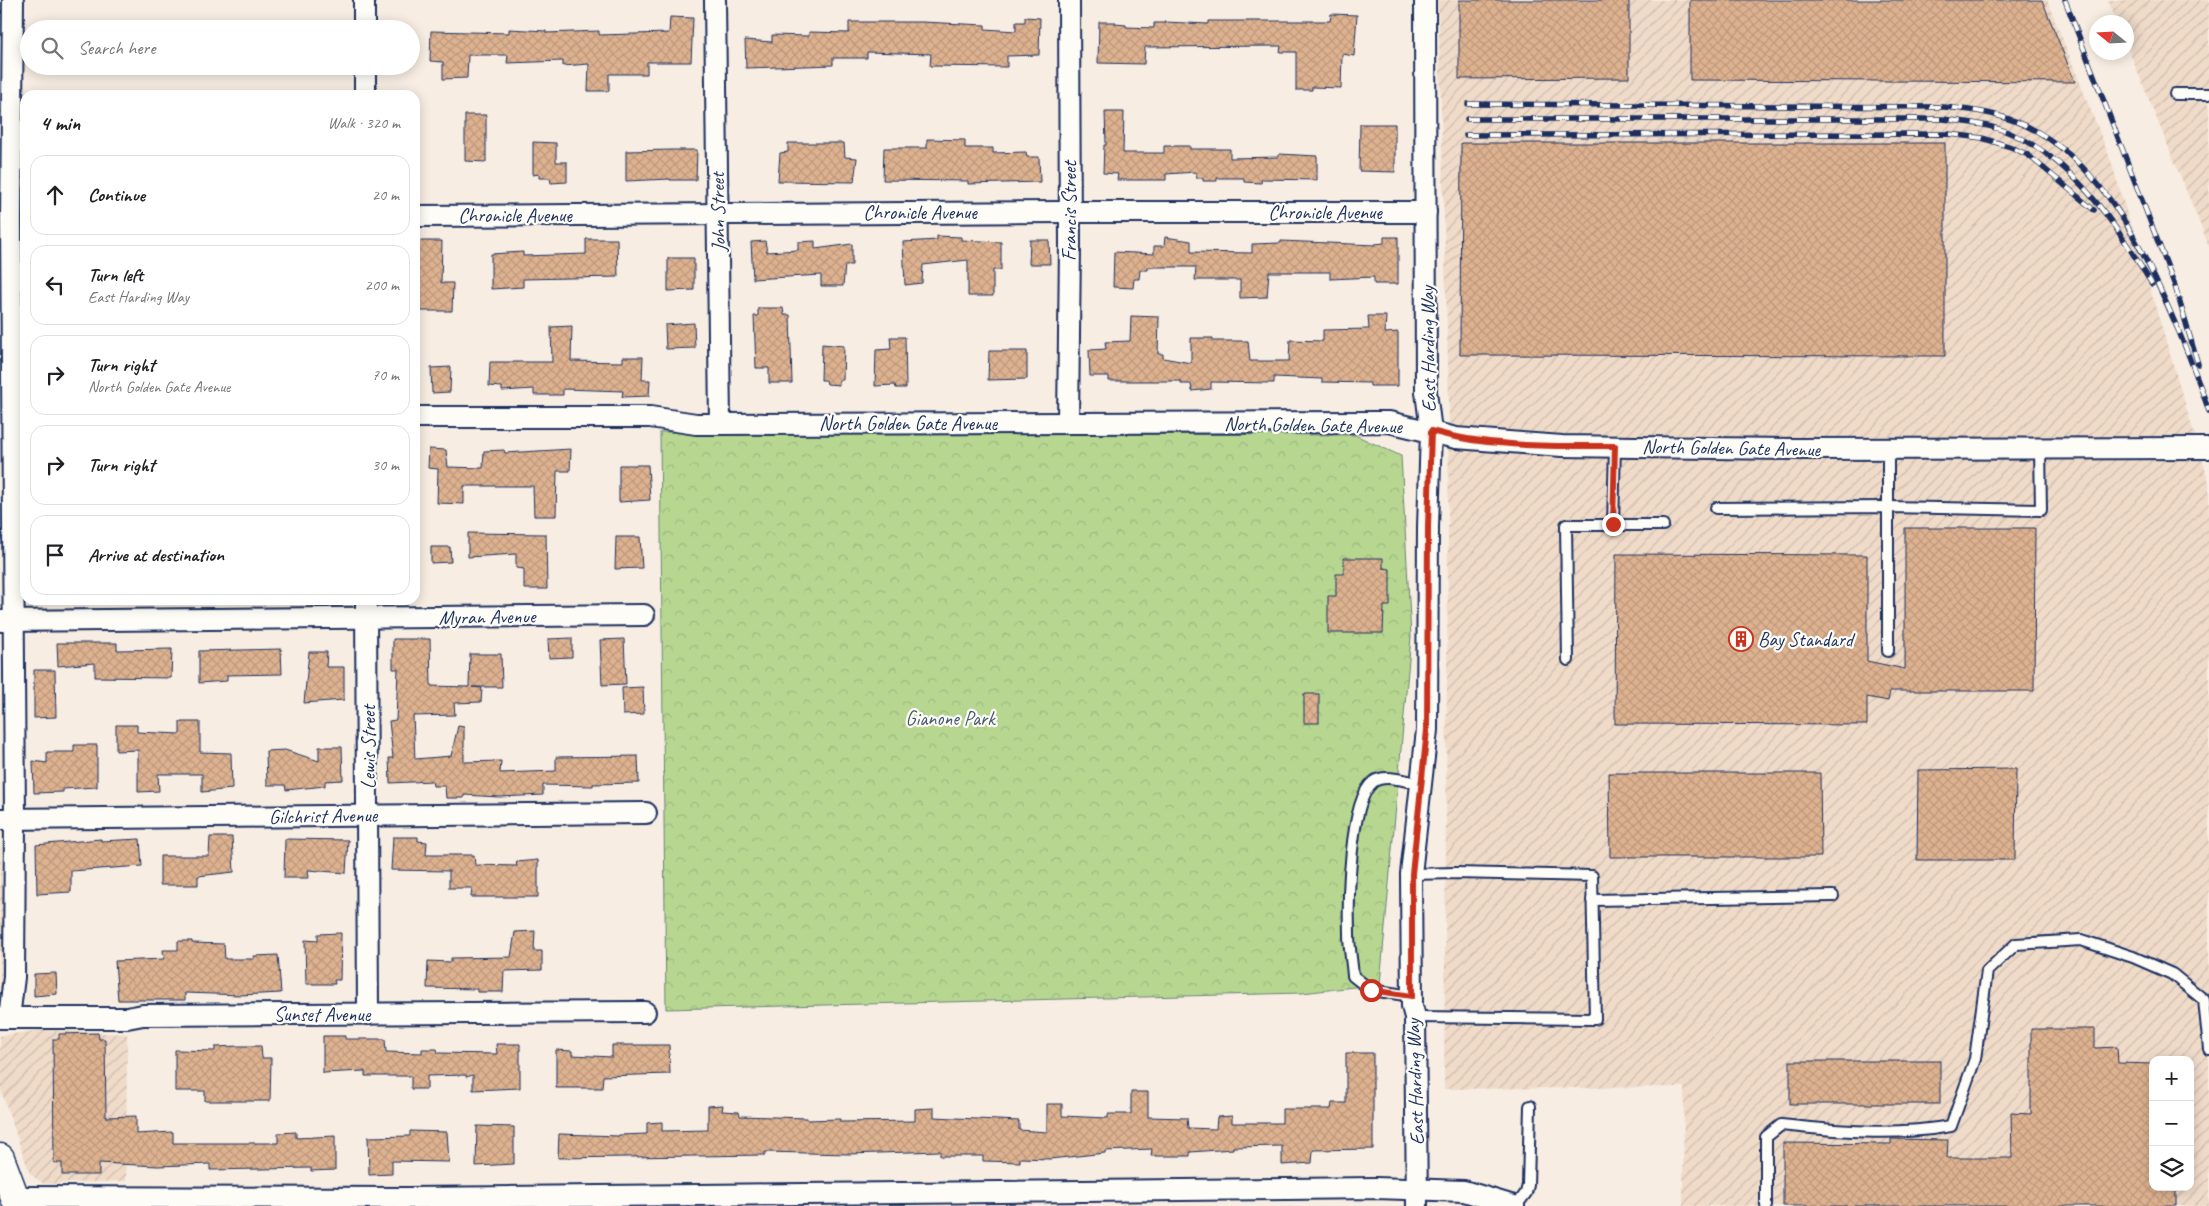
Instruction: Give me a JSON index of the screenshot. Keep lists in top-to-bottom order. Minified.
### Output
{"streets":{"street":["Francis Street","John Street","Chronicle Avenue","East Harding Way","North Golden Gate Avenue","Myran Avenue","Lewis Street","Gilchrist Avenue","Sunset Avenue"]},"crossings":[["Francis Street","Chronicle Avenue"],["Francis Street","North Golden Gate Avenue"],["John Street","Chronicle Avenue"],["John Street","North Golden Gate Avenue"],["Chronicle Avenue","East Harding Way"],["East Harding Way","North Golden Gate Avenue"],["Myran Avenue","Lewis Street"],["Lewis Street","Gilchrist Avenue"],["Lewis Street","Sunset Avenue"]],"parks":["Gianone Park"],"places":{"building":["Bay Standard"]},"north":"left","page":{"search":"Search here","heading":["4 min","Walk · 320 m"],"list":[["Continue","20 m"],["Turn left","East Harding Way","200 m"],["Turn right","North Golden Gate Avenue","70 m"],["Turn right","30 m"],"Arrive at destination"],"map_buttons":["+","−"]}}
